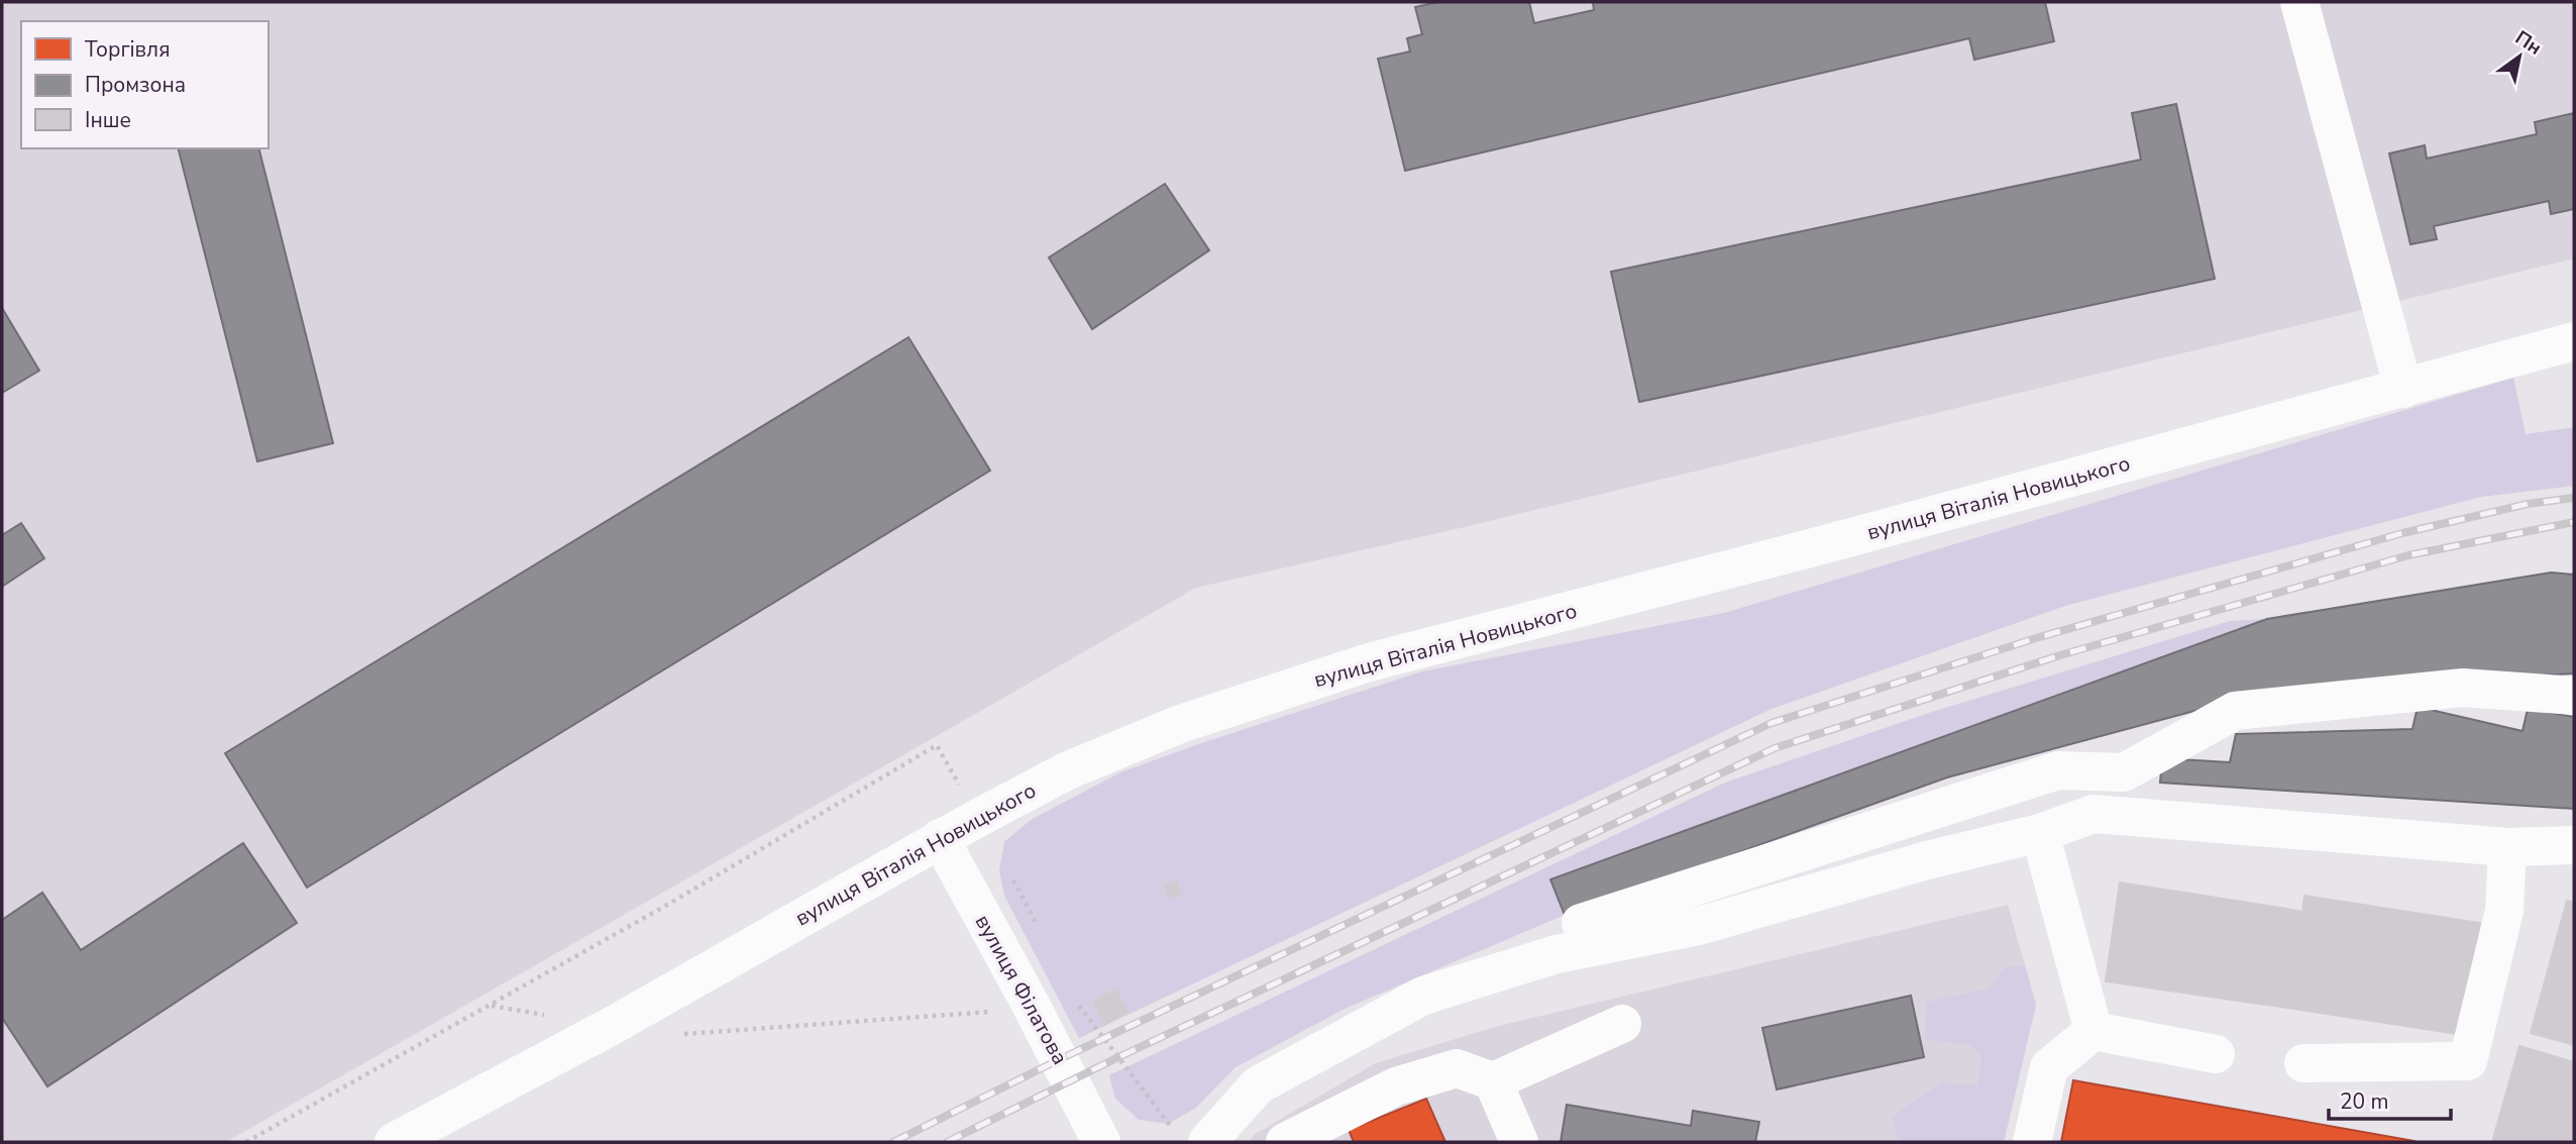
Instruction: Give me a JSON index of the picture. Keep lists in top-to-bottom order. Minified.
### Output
{"streets":{"street":["вулиця Віталія Новицького","вулиця Філатова"]},"crossings":[["вулиця Віталія Новицького","вулиця Філатова"]],"legend":["Торгівля","Промзона","Інше"],"scale_bar":"20 m","north":"top right"}
